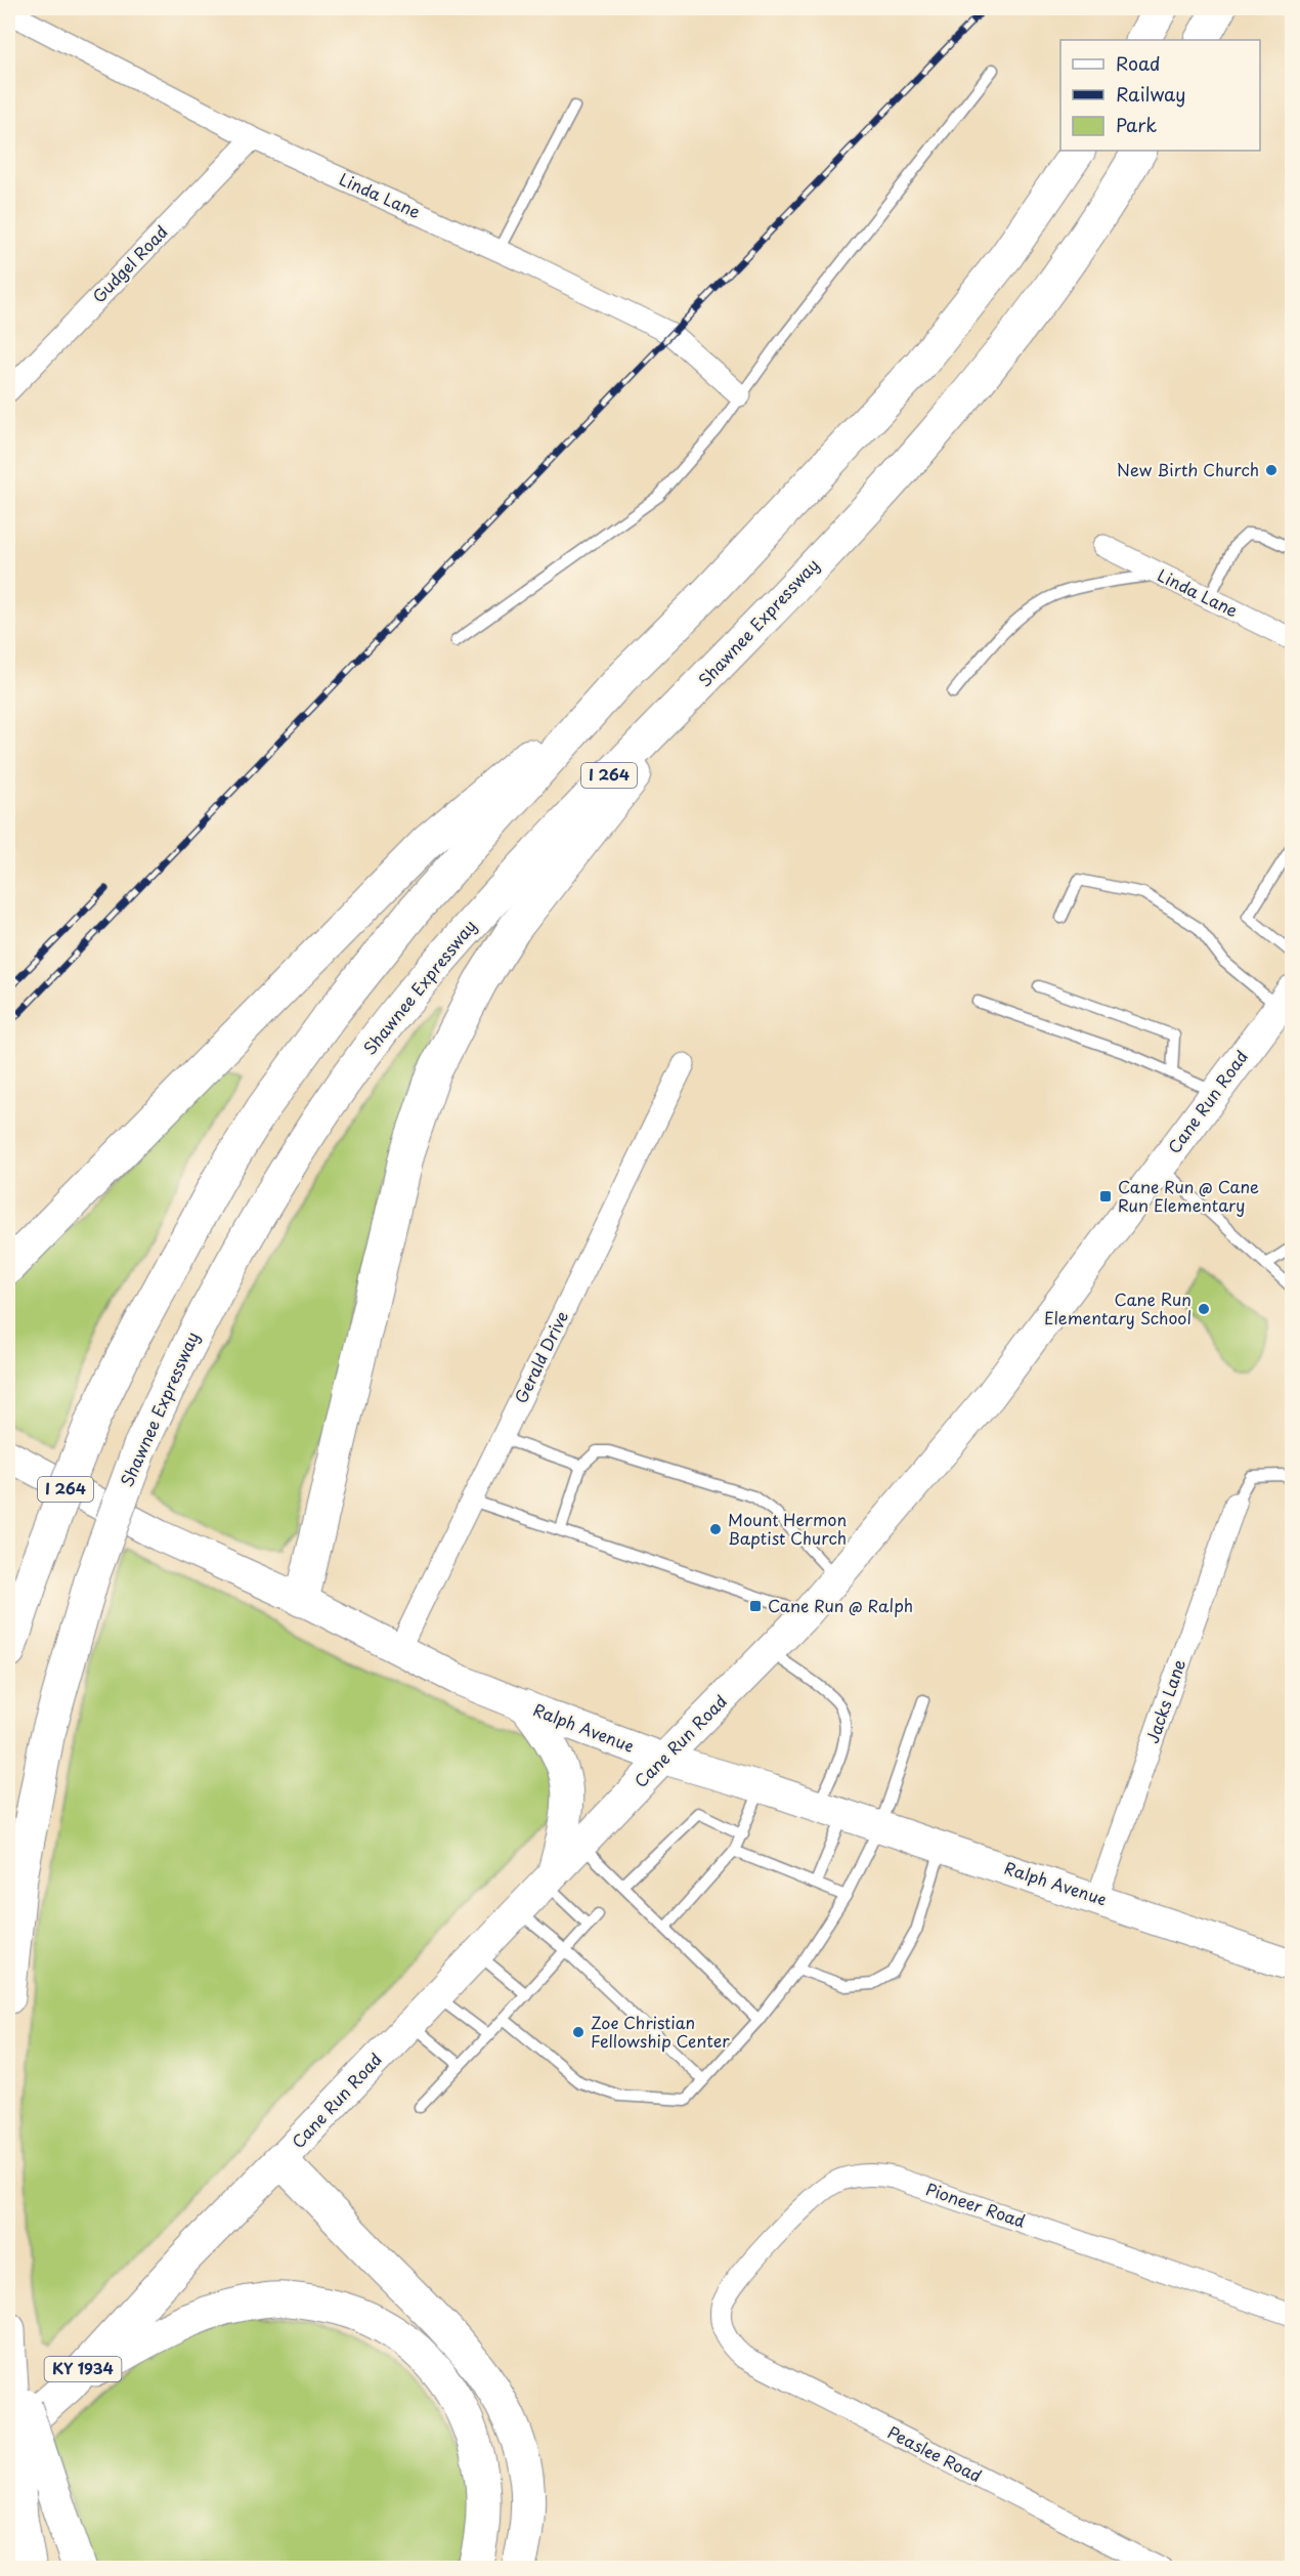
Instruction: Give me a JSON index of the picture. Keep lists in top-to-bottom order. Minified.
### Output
{"streets":{"highway":["Shawnee Expressway","I 264","Cane Run Road","KY 1934"],"main road":["Ralph Avenue"],"street":["Linda Lane","Gudgel Road","Gerald Drive","Jacks Lane","Pioneer Road","Peaslee Road"]},"crossings":[["Linda Lane","Gudgel Road"],["Cane Run Road","Ralph Avenue"],["Gerald Drive","Ralph Avenue"],["Jacks Lane","Ralph Avenue"],["Pioneer Road","Peaslee Road"]],"places":{"other":["New Birth Church","Cane Run Elementary School","Mount Hermon Baptist Church","Zoe Christian Fellowship Center"],"transit":["Cane Run @ Cane Run Elementary","Cane Run @ Ralph"]},"legend":["Road","Railway","Park"]}
